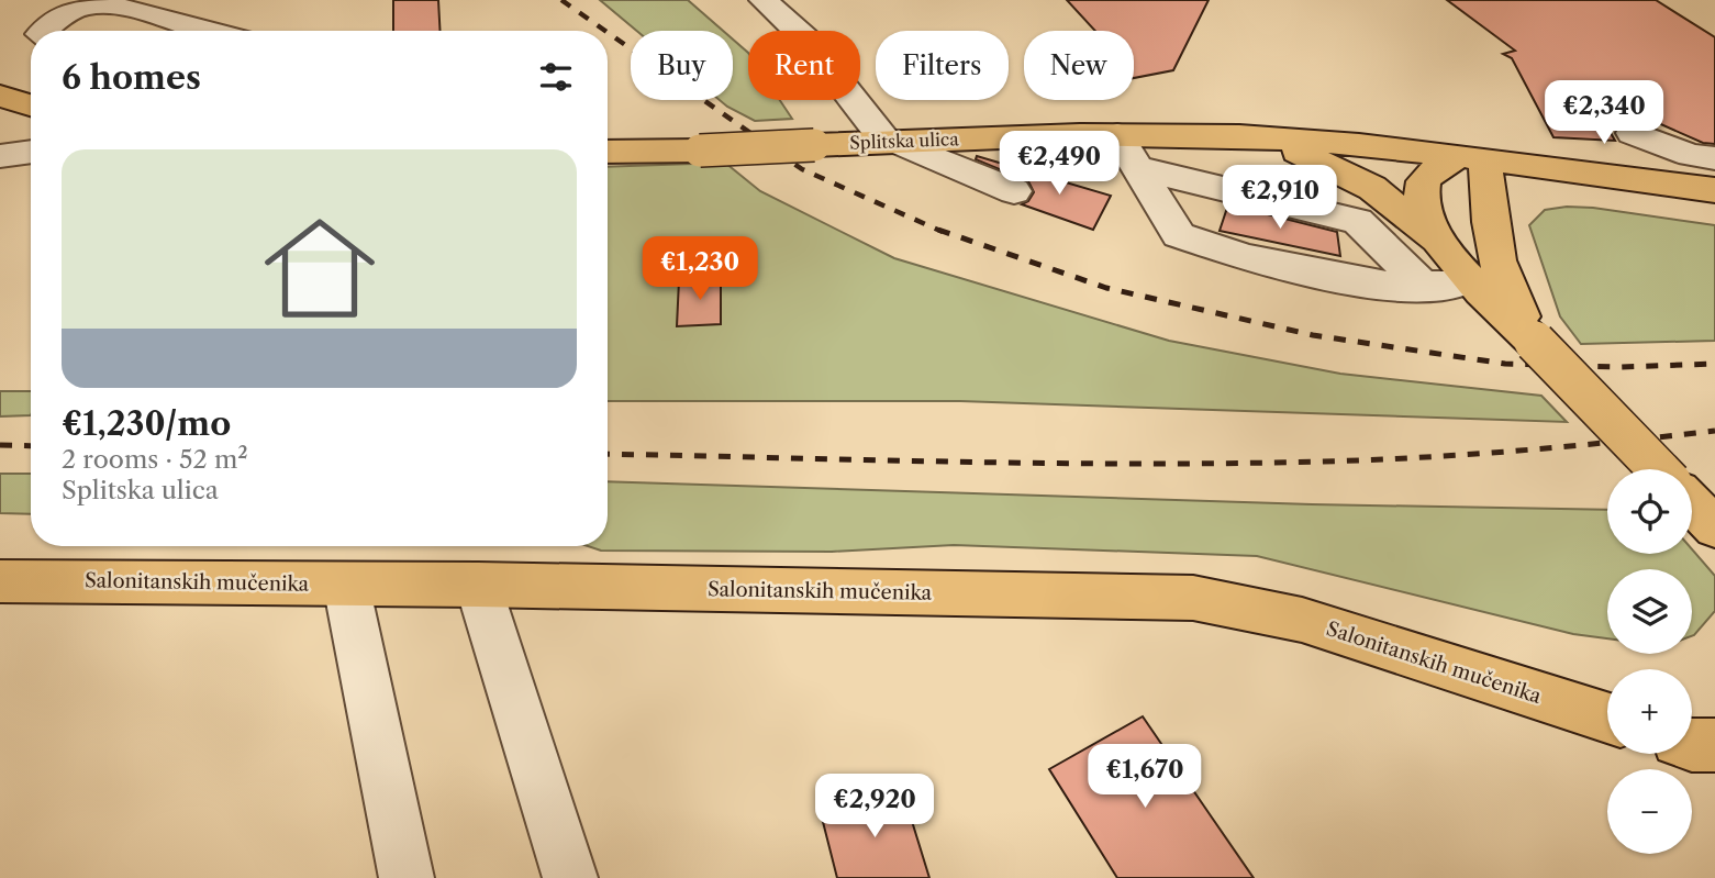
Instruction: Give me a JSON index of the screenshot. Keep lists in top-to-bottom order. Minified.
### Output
{"streets":{"main road":["Splitska ulica","Salonitanskih mučenika"]},"page":{"chip":["Buy","Rent","Filters","New"],"heading":"6 homes","price":["€2,340","€2,490","€2,910","€1,230","€1,670","€2,920"],"list":[{"name":"€1,230/mo","note":"2 rooms · 52 m² · Splitska ulica"}],"map_buttons":["+","−"]}}
